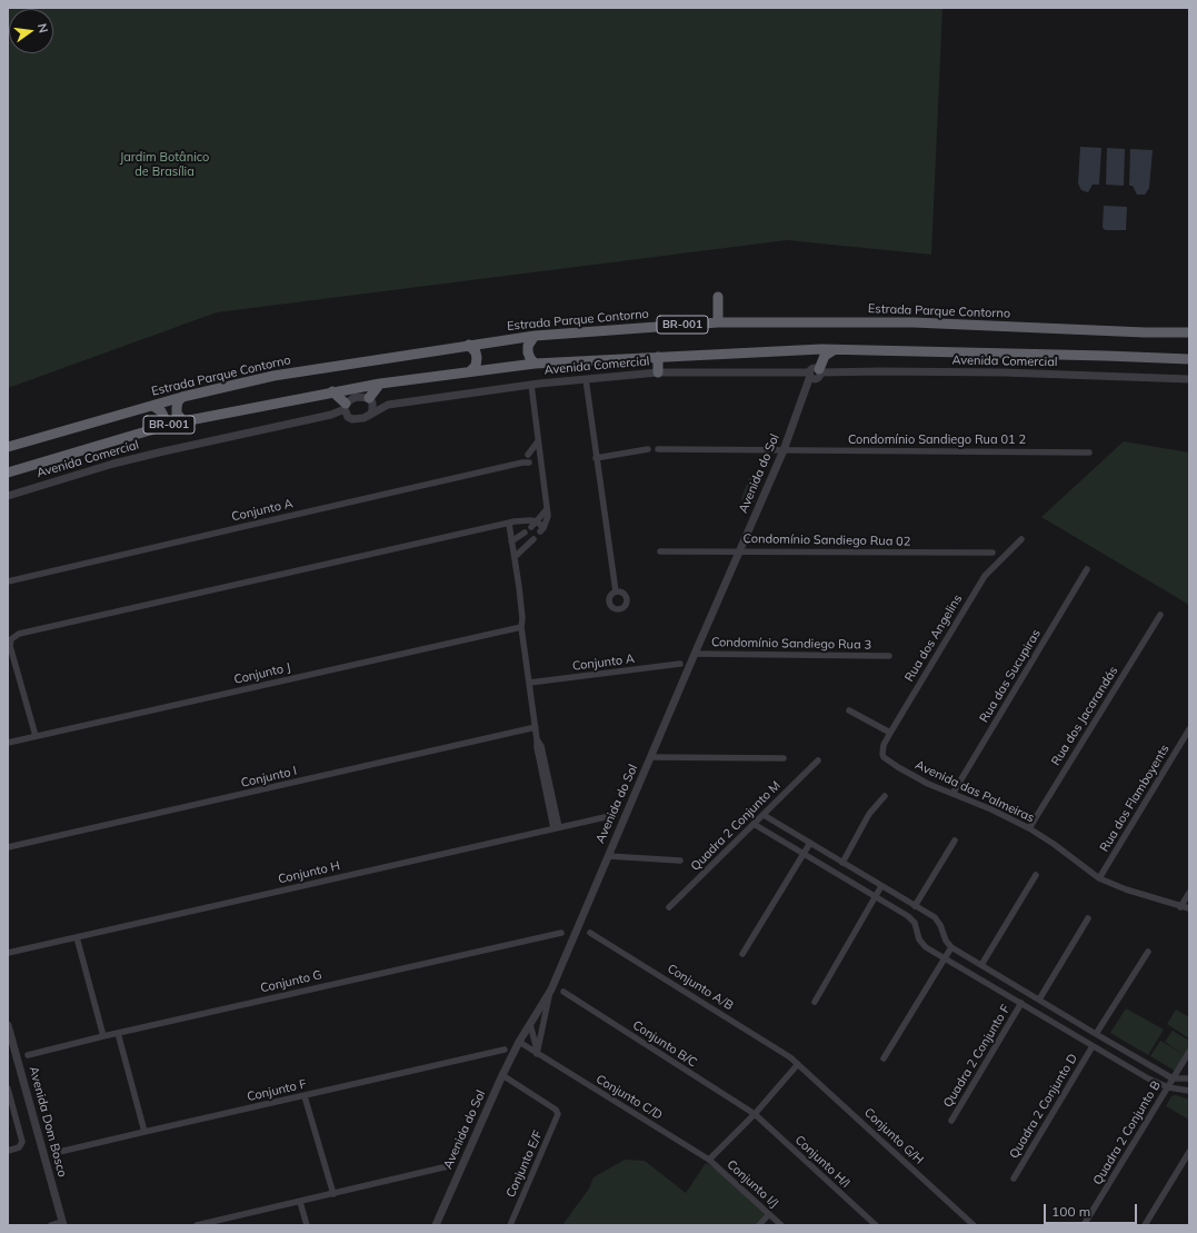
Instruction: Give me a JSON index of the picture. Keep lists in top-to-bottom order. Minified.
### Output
{"streets":{"highway":["Estrada Parque Contorno","BR-001"],"street":["Avenida Comercial","Condomínio Sandiego Rua 01 2","Avenida do Sol","Conjunto A","Condomínio Sandiego Rua 02","Rua dos Angelins","Condomínio Sandiego Rua 3","Conjunto J","Rua das Sucupiras","Rua dos Jacarandás","Conjunto I","Avenida das Palmeiras","Rua dos Flamboyents","Quadra 2 Conjunto M","Conjunto H","Conjunto G","Conjunto A/B","Conjunto B/C","Quadra 2 Conjunto F","Conjunto F","Conjunto C/D","Quadra 2 Conjunto D","Avenida Dom Bosco","Quadra 2 Conjunto B","Conjunto G/H","Conjunto H/I","Conjunto E/F","Conjunto I/J"]},"crossings":[["Avenida Comercial","Avenida do Sol"],["Condomínio Sandiego Rua 01 2","Avenida do Sol"],["Avenida do Sol","Condomínio Sandiego Rua 02"],["Avenida do Sol","Condomínio Sandiego Rua 3"],["Avenida do Sol","Conjunto C/D"],["Avenida do Sol","Conjunto E/F"],["Rua dos Angelins","Avenida das Palmeiras"],["Rua das Sucupiras","Avenida das Palmeiras"],["Rua dos Jacarandás","Avenida das Palmeiras"],["Avenida das Palmeiras","Rua dos Flamboyents"],["Conjunto A/B","Conjunto G/H"],["Conjunto B/C","Conjunto H/I"],["Conjunto C/D","Conjunto I/J"]],"parks":["Jardim Botânico de Brasília"],"scale_bar":"100 m","north":"right"}
